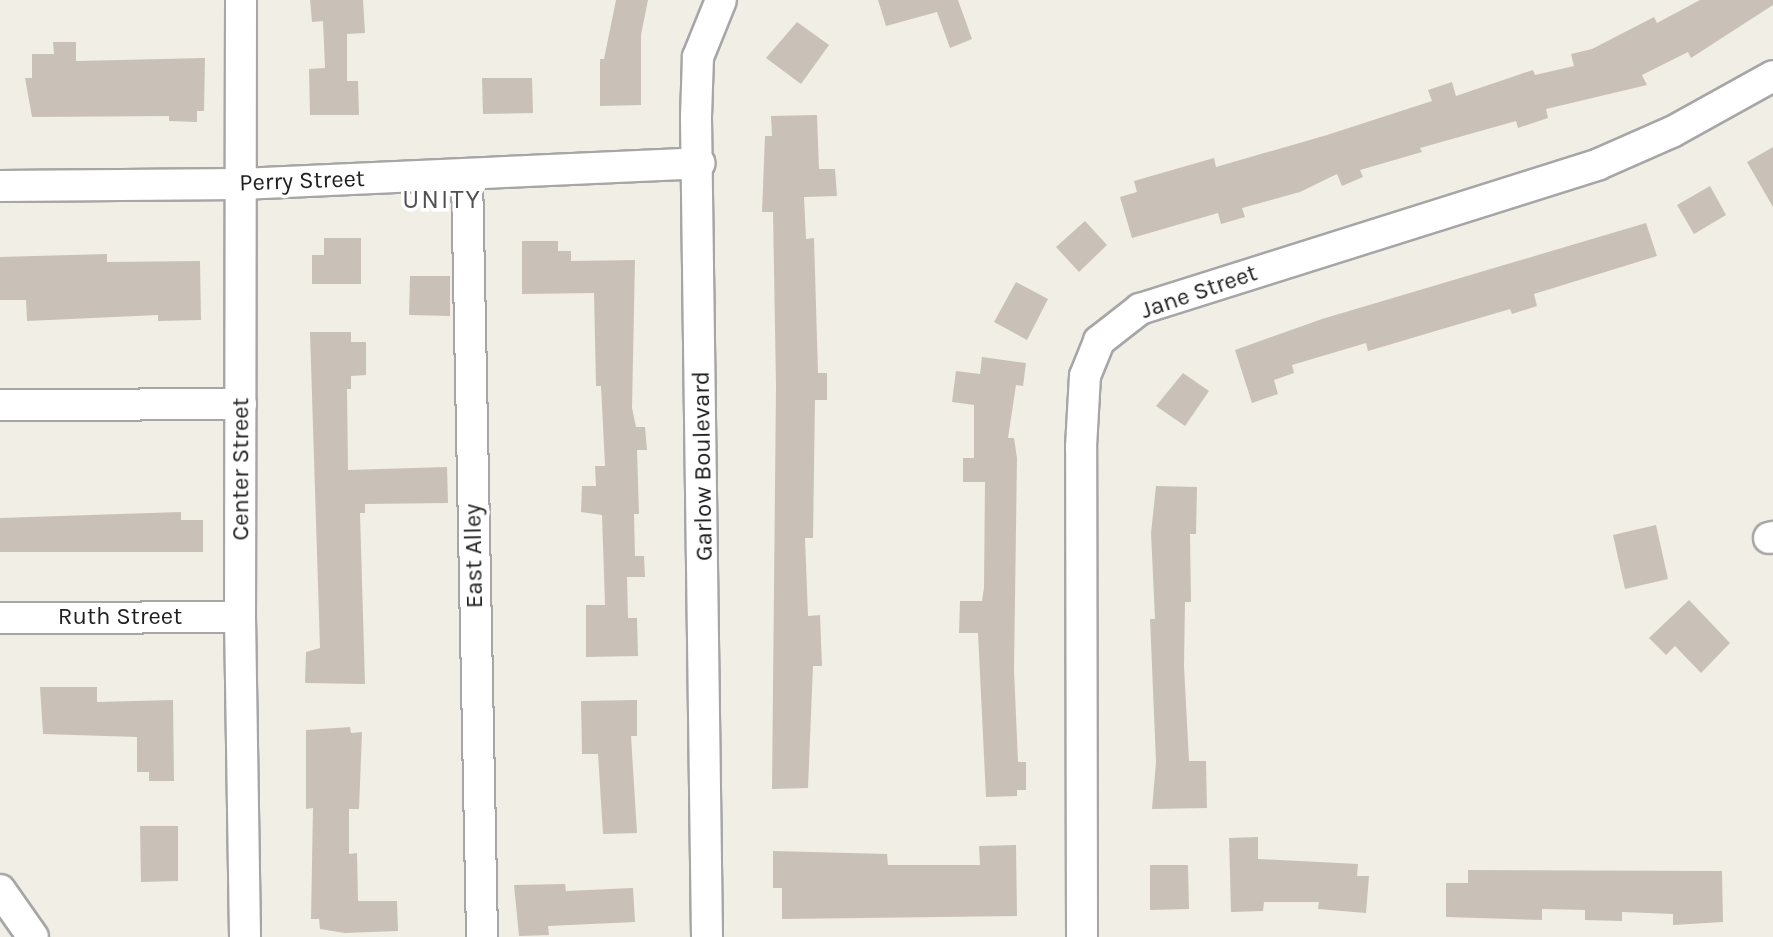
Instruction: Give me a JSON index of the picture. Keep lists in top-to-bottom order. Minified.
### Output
{"streets":{"street":["Perry Street","Jane Street","Garlow Boulevard","Center Street","East Alley","Ruth Street"]},"crossings":[["Perry Street","Garlow Boulevard"],["Perry Street","Center Street"],["Perry Street","East Alley"],["Center Street","Ruth Street"]],"districts":["UNITY"]}
